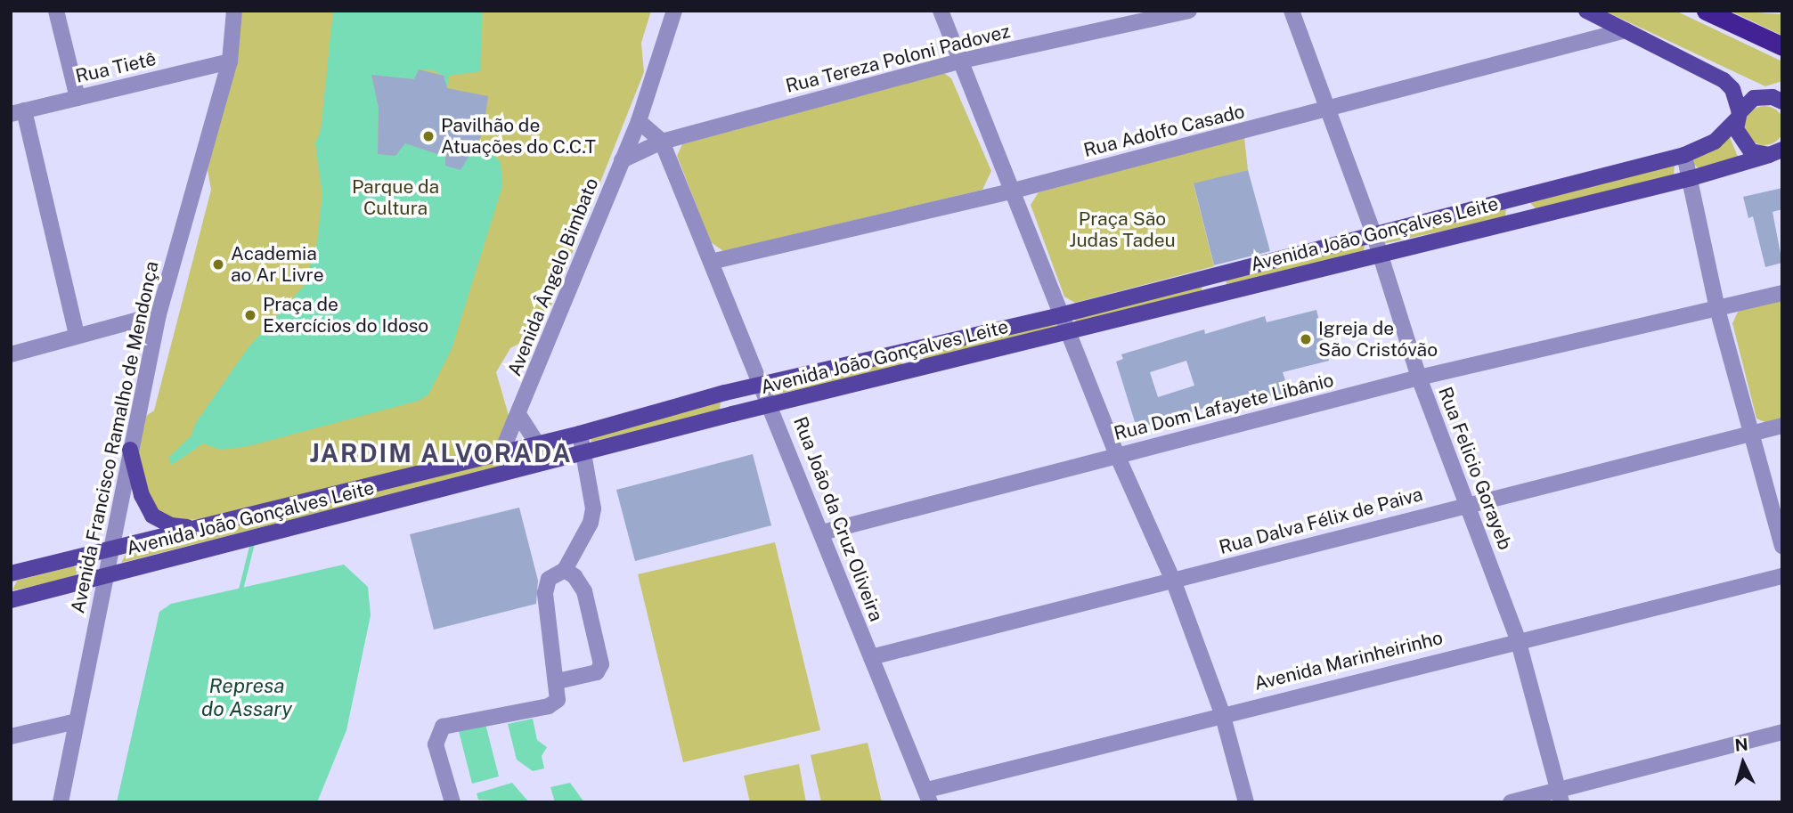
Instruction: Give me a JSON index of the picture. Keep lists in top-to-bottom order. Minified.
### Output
{"streets":{"main road":["Avenida João Gonçalves Leite"],"street":["Rua Tereza Poloni Padovez","Rua Tietê","Rua Adolfo Casado","Avenida Ângelo Bimbato","Rua Dom Lafayete Libânio","Avenida Francisco Ramalho de Mendonça","Rua Felicio Gorayeb","Rua João da Cruz Oliveira","Rua Dalva Félix de Paiva","Avenida Marinheirinho"]},"crossings":[["Rua Tereza Poloni Padovez","Avenida Ângelo Bimbato"],["Rua Tereza Poloni Padovez","Rua João da Cruz Oliveira"],["Rua Tietê","Avenida Francisco Ramalho de Mendonça"],["Rua Adolfo Casado","Rua Felicio Gorayeb"],["Rua Adolfo Casado","Rua João da Cruz Oliveira"],["Avenida João Gonçalves Leite","Avenida Ângelo Bimbato"],["Avenida João Gonçalves Leite","Avenida Francisco Ramalho de Mendonça"],["Avenida João Gonçalves Leite","Rua Felicio Gorayeb"],["Avenida João Gonçalves Leite","Rua João da Cruz Oliveira"],["Avenida Ângelo Bimbato","Rua João da Cruz Oliveira"],["Rua Dom Lafayete Libânio","Rua Felicio Gorayeb"],["Rua Dom Lafayete Libânio","Rua João da Cruz Oliveira"],["Rua Felicio Gorayeb","Rua Dalva Félix de Paiva"],["Rua Felicio Gorayeb","Avenida Marinheirinho"],["Rua João da Cruz Oliveira","Rua Dalva Félix de Paiva"],["Rua João da Cruz Oliveira","Avenida Marinheirinho"]],"districts":["JARDIM ALVORADA"],"water":["Represa do Assary"],"parks":["Parque da Cultura","Praça São Judas Tadeu"],"places":["Pavilhão de Atuações do C.C.T","Academia ao Ar Livre","Praça de Exercícios do Idoso","Igreja de São Cristóvão"],"north":"top"}
